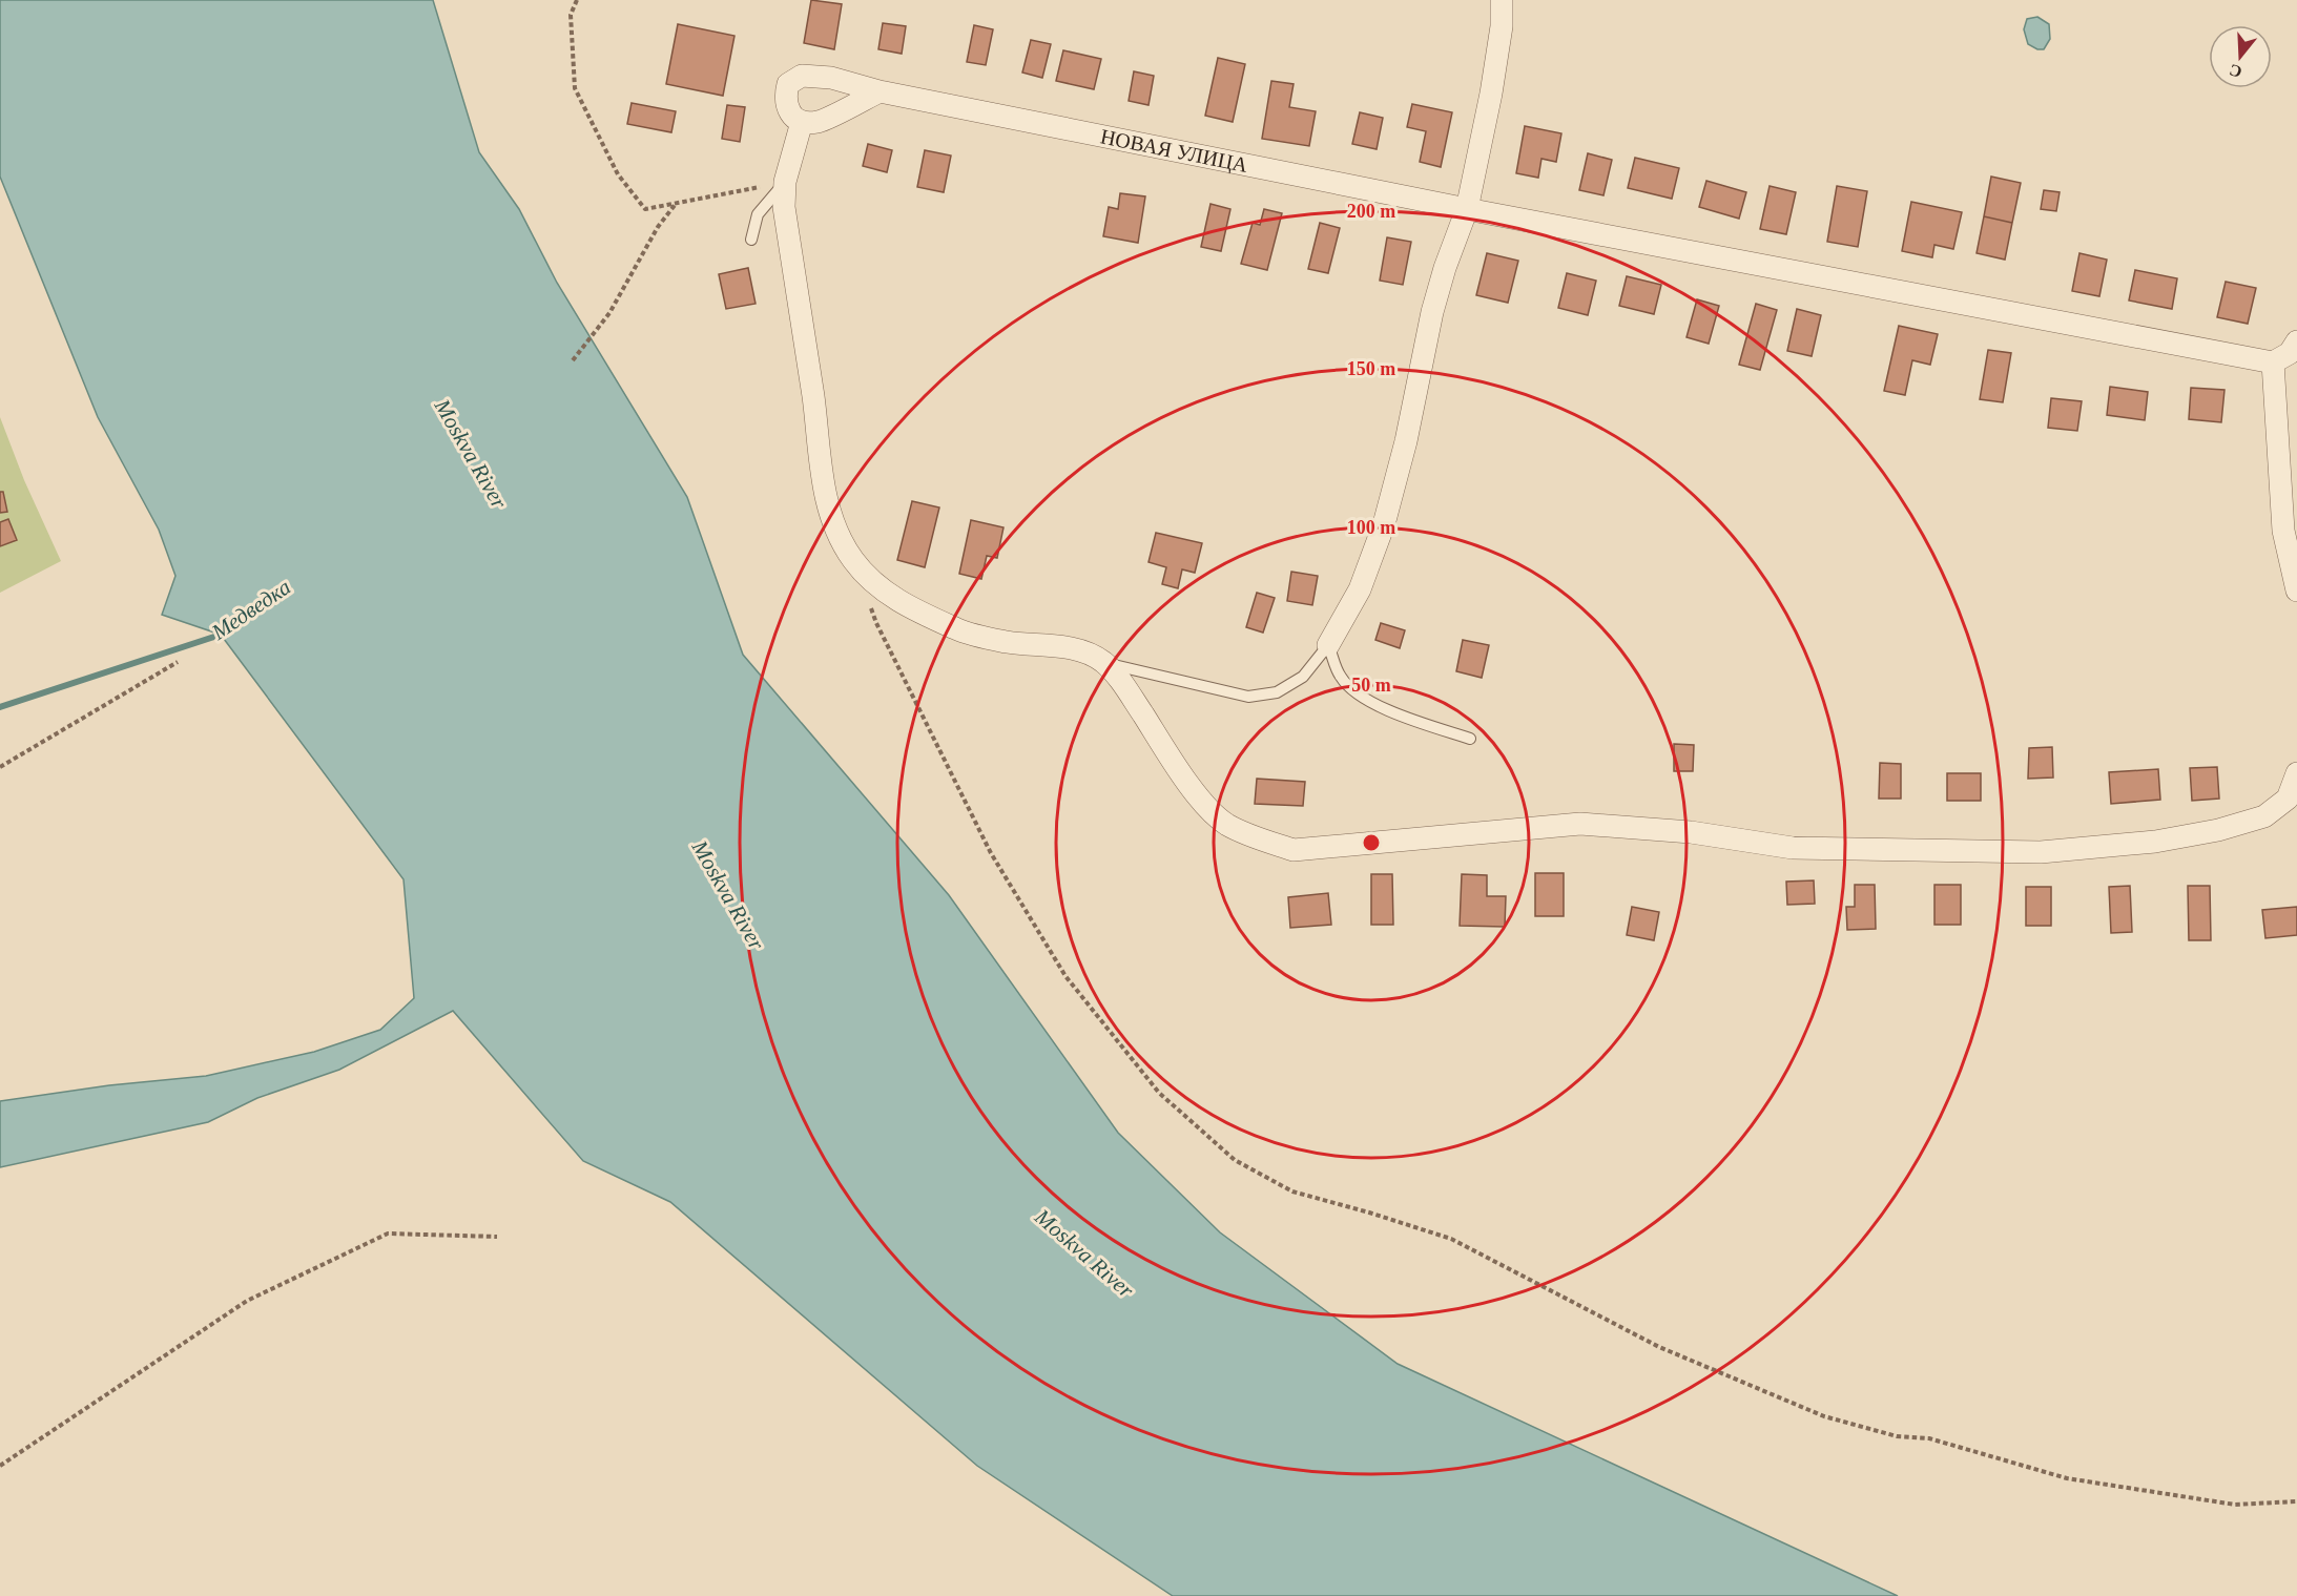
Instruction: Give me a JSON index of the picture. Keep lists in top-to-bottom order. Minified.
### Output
{"streets":{"street":["НОВАЯ УЛИЦА"]},"water":["Moskva River","Медведка"],"north":"bottom","rings":["200 m","150 m","100 m","50 m"]}
